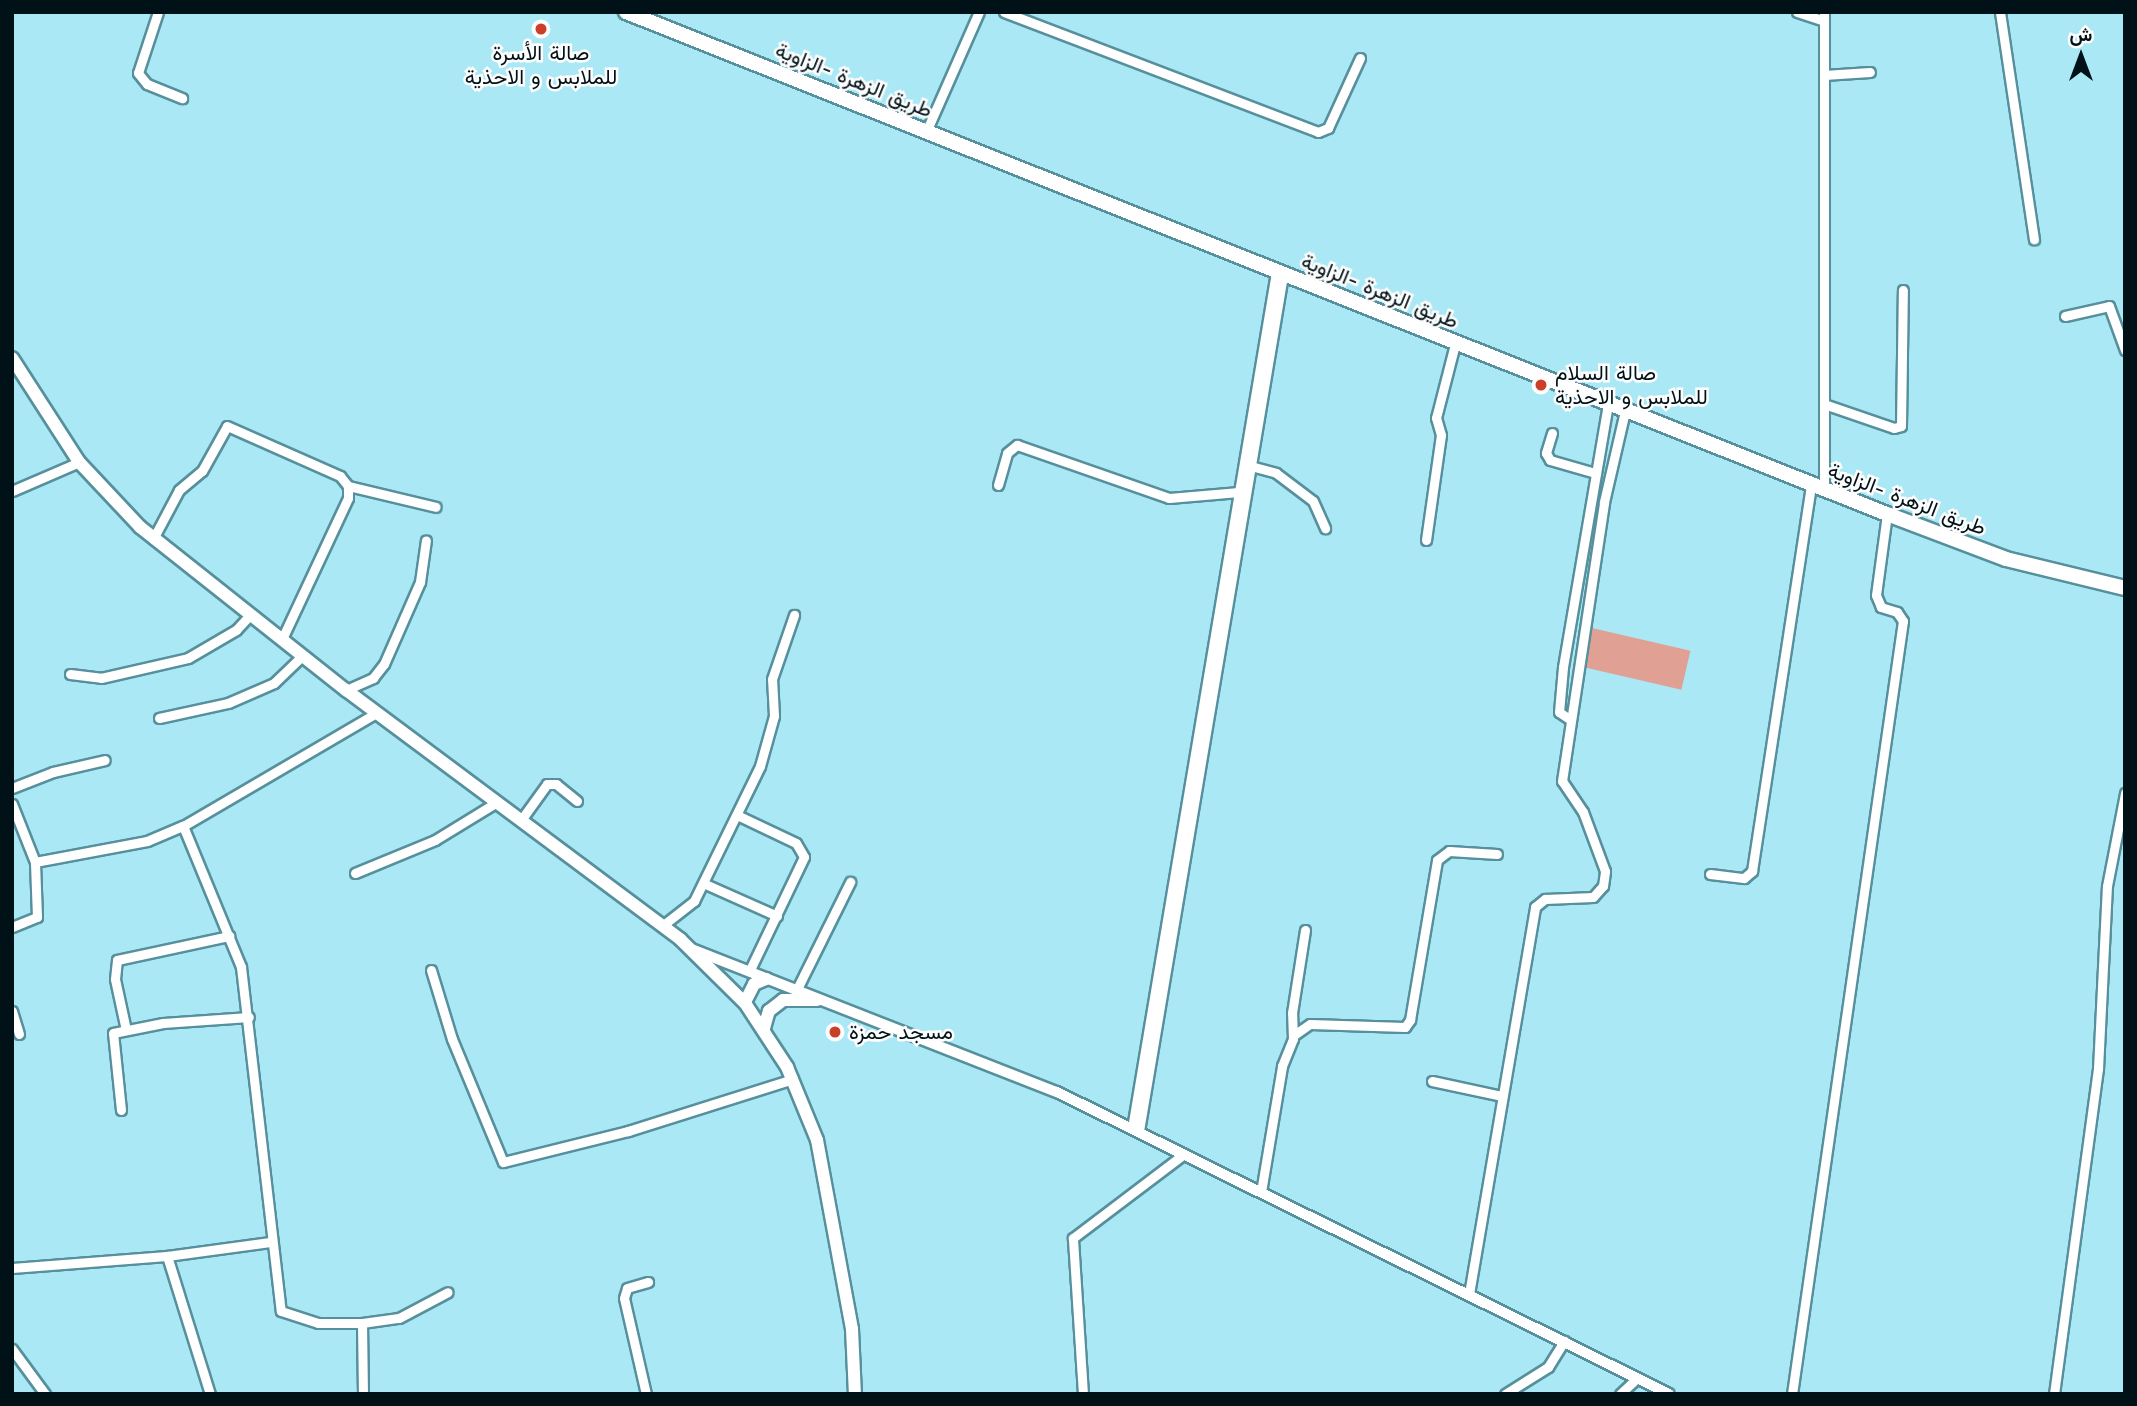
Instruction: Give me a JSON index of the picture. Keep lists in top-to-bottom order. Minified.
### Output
{"streets":{"main road":["طريق الزهرة -الزاوية"]},"places":["صالة الأسرة للملابس و الاحذية","صالة السلام للملابس و الاحذية","مسجد حمزة"],"north":"top"}
